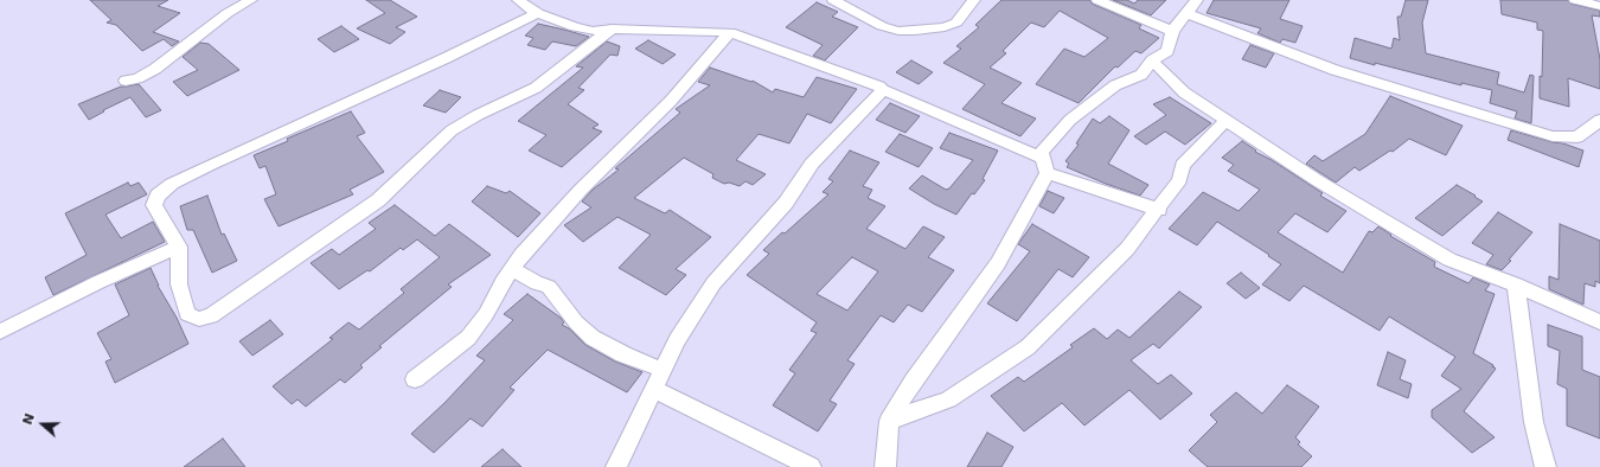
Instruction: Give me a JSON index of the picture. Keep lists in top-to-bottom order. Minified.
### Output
{"north":"left"}
